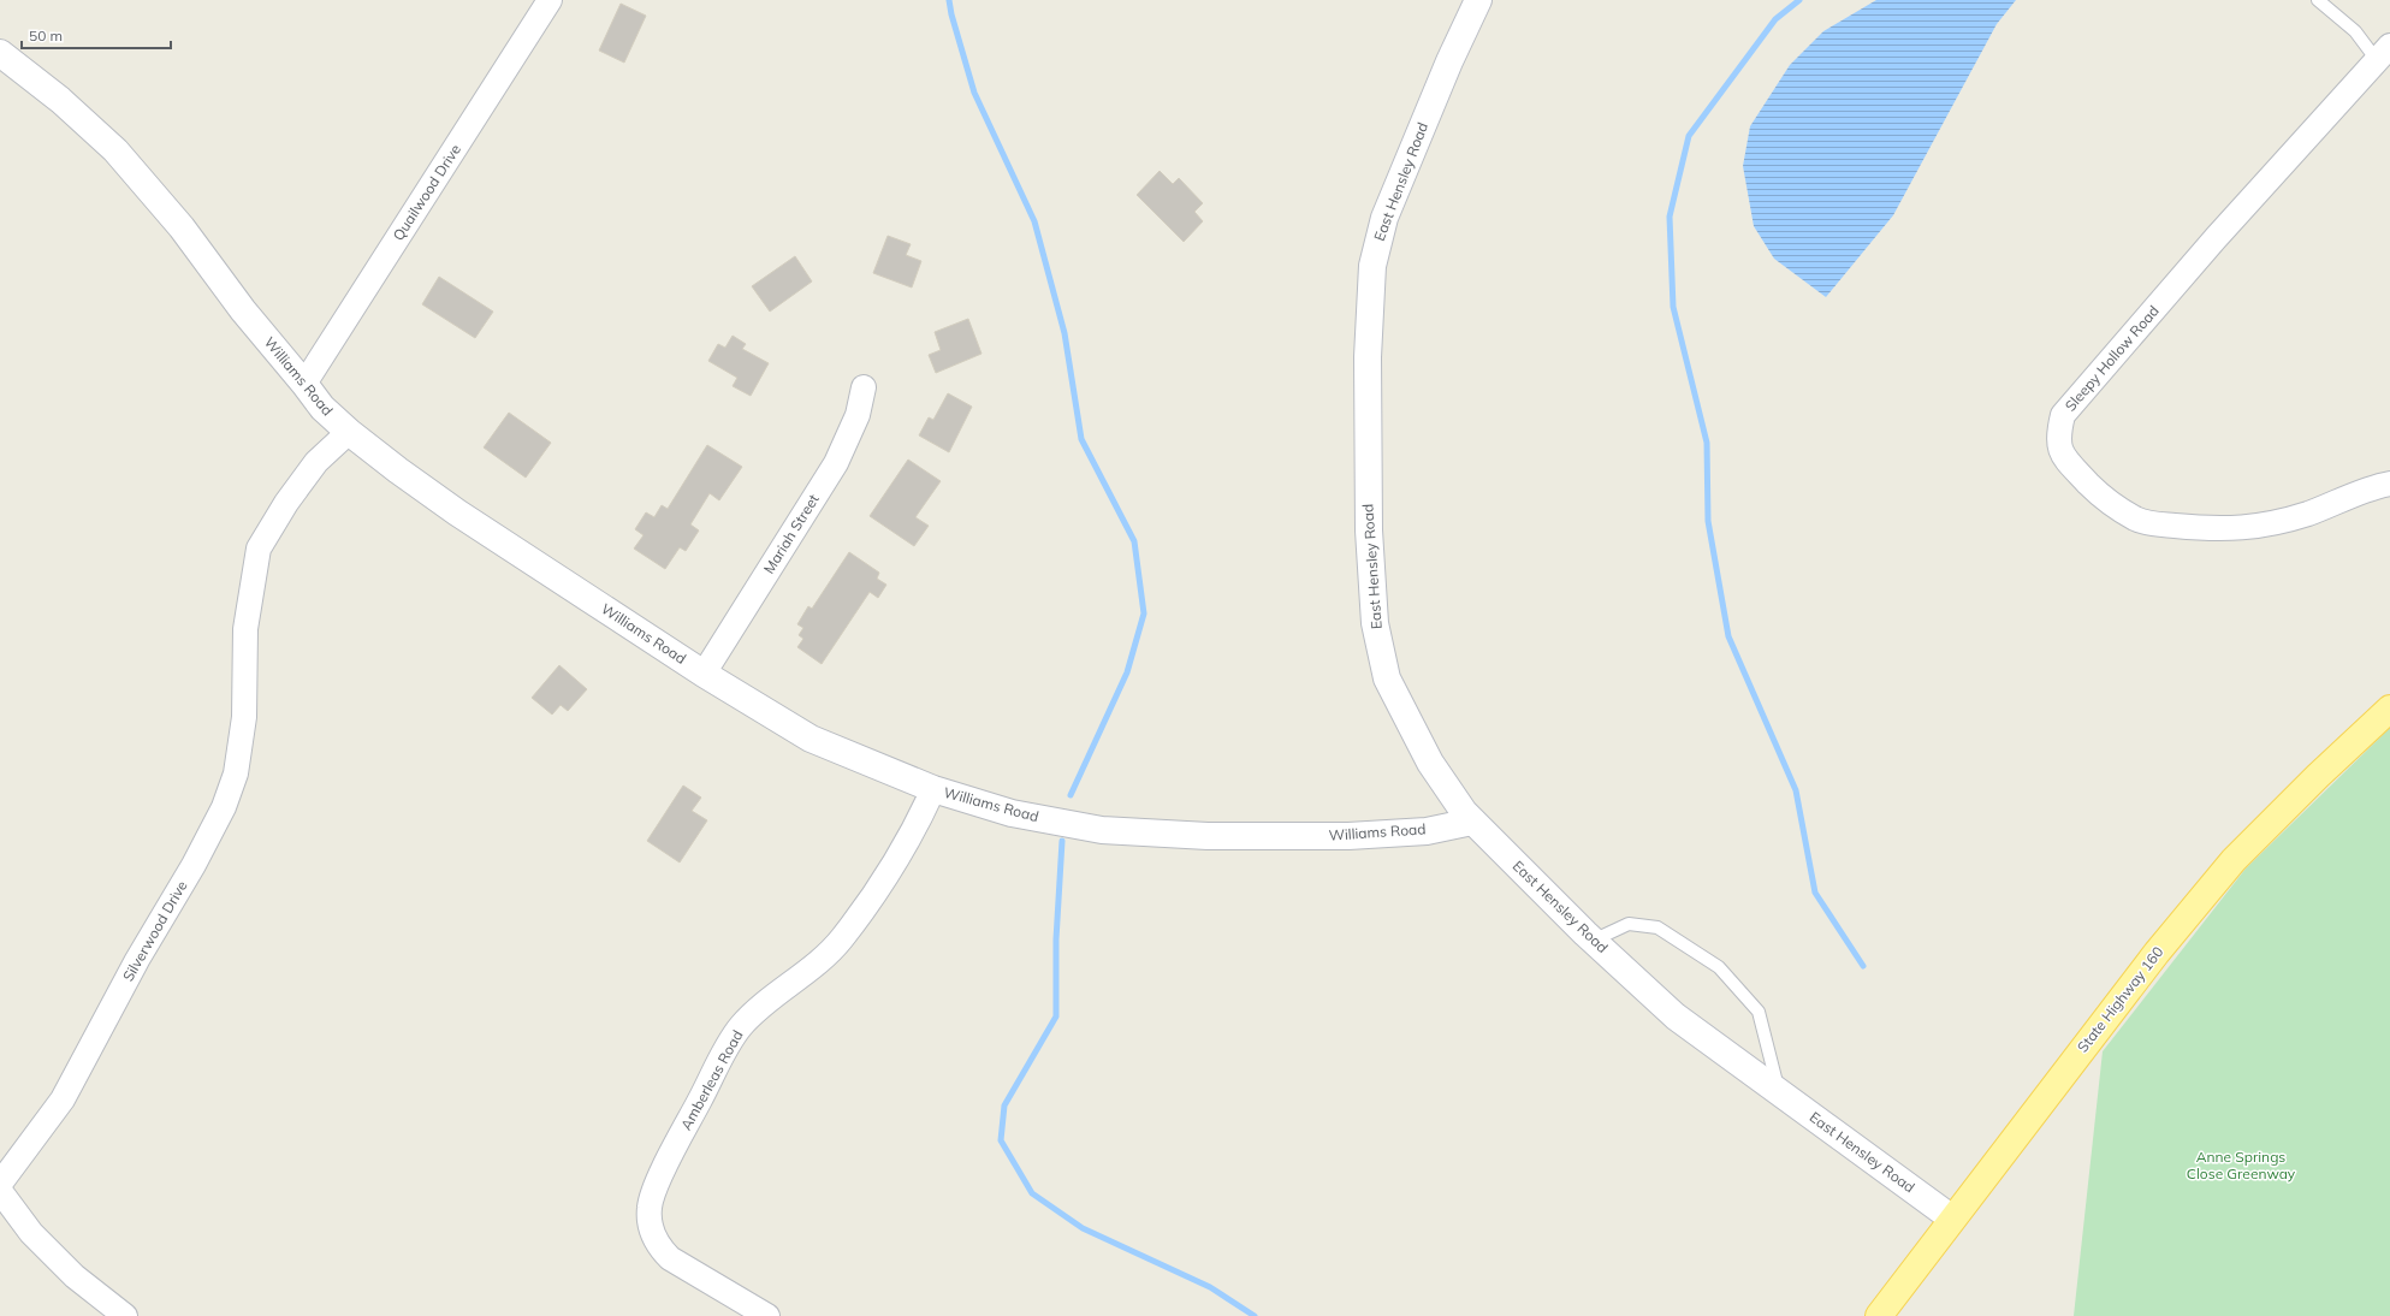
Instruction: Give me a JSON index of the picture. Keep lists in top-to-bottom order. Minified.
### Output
{"streets":{"main road":["State Highway 160"],"street":["East Hensley Road","Quailwood Drive","Sleepy Hollow Road","Williams Road","Mariah Street","Silverwood Drive","Amberleas Road"]},"crossings":[["East Hensley Road","Williams Road"],["East Hensley Road","State Highway 160"],["Quailwood Drive","Williams Road"],["Williams Road","Mariah Street"],["Williams Road","Silverwood Drive"],["Williams Road","Amberleas Road"]],"parks":["Anne Springs Close Greenway"],"scale_bar":"50 m"}
